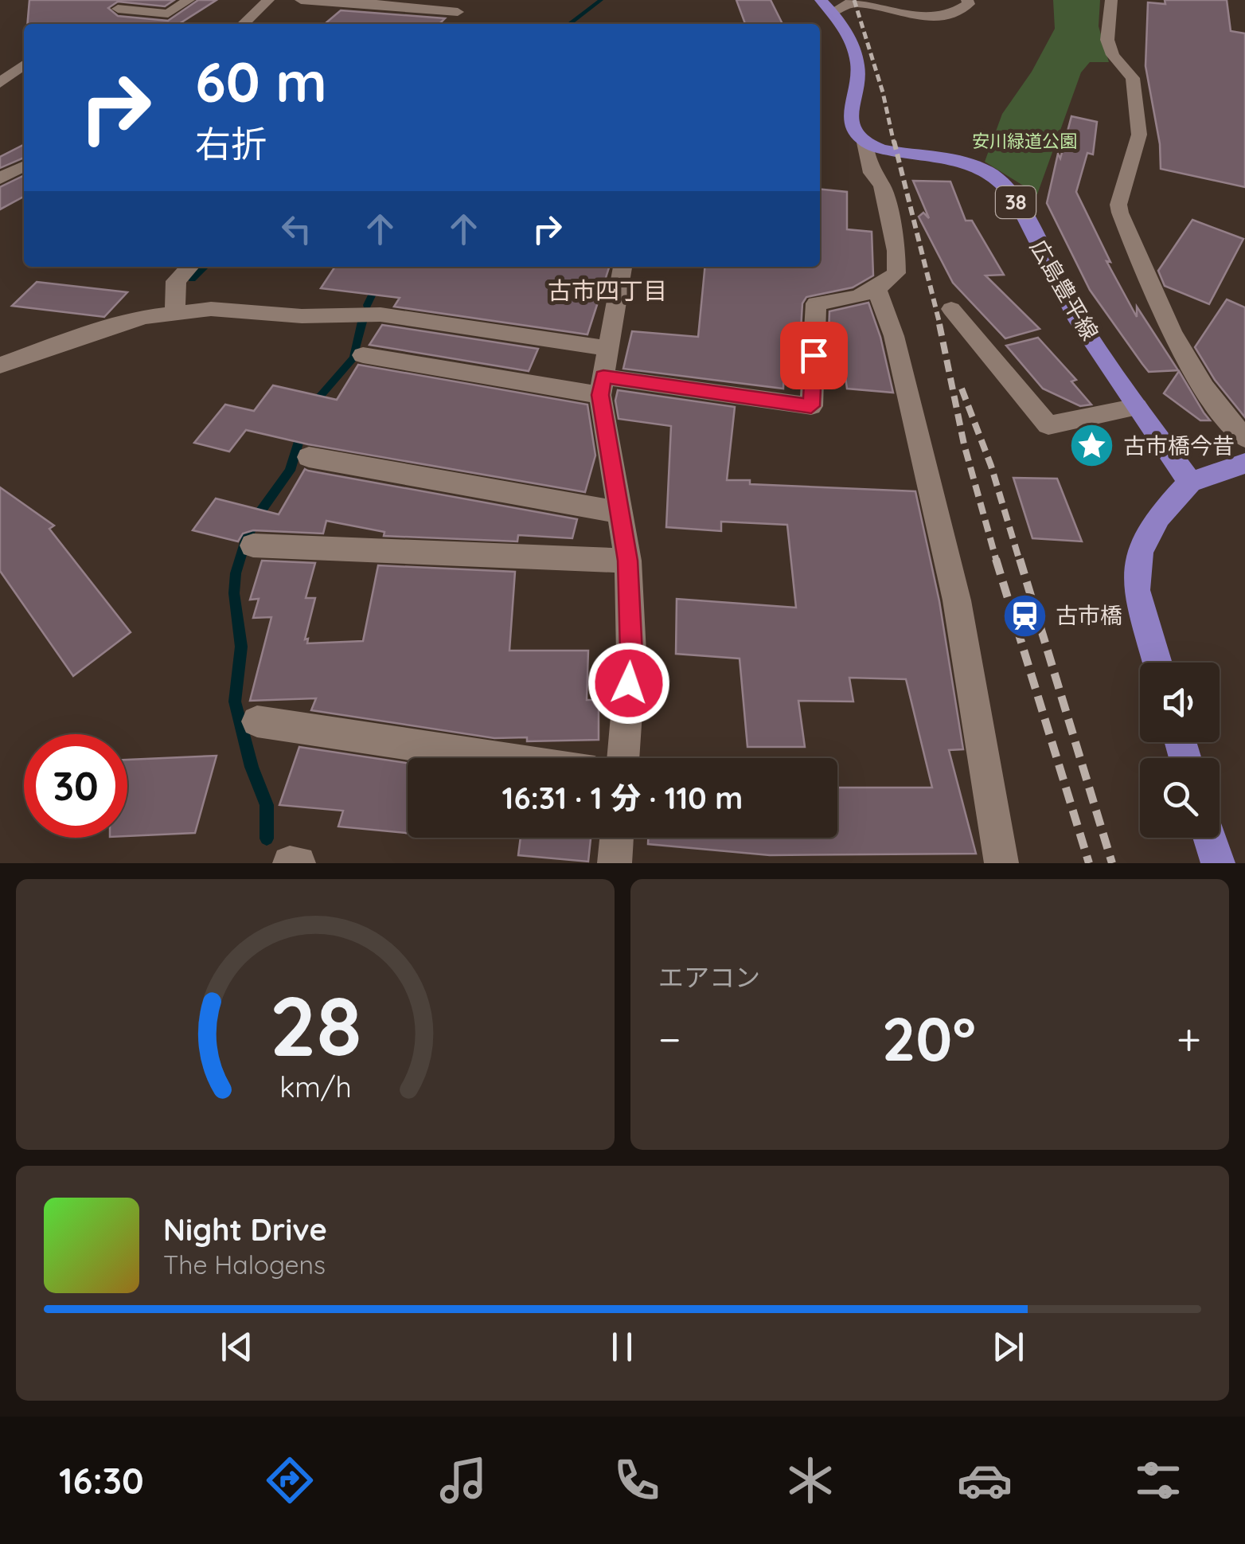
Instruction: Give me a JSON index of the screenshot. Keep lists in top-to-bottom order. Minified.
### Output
{"streets":{"main road":["38","広島豊平線"]},"districts":["古市四丁目"],"parks":["安川緑道公園"],"places":{"place":["古市橋今昔"],"station":["古市橋"]},"page":{"turn":["60 m","右折"],"limit":"30","trip":"16:31 · 1 分 · 110 m","tile":"エアコン","heat":["−","20°","+"],"song":["Night Drive","The Halogens"],"tabs":"16:30","gauge":["28","km/h"]}}
